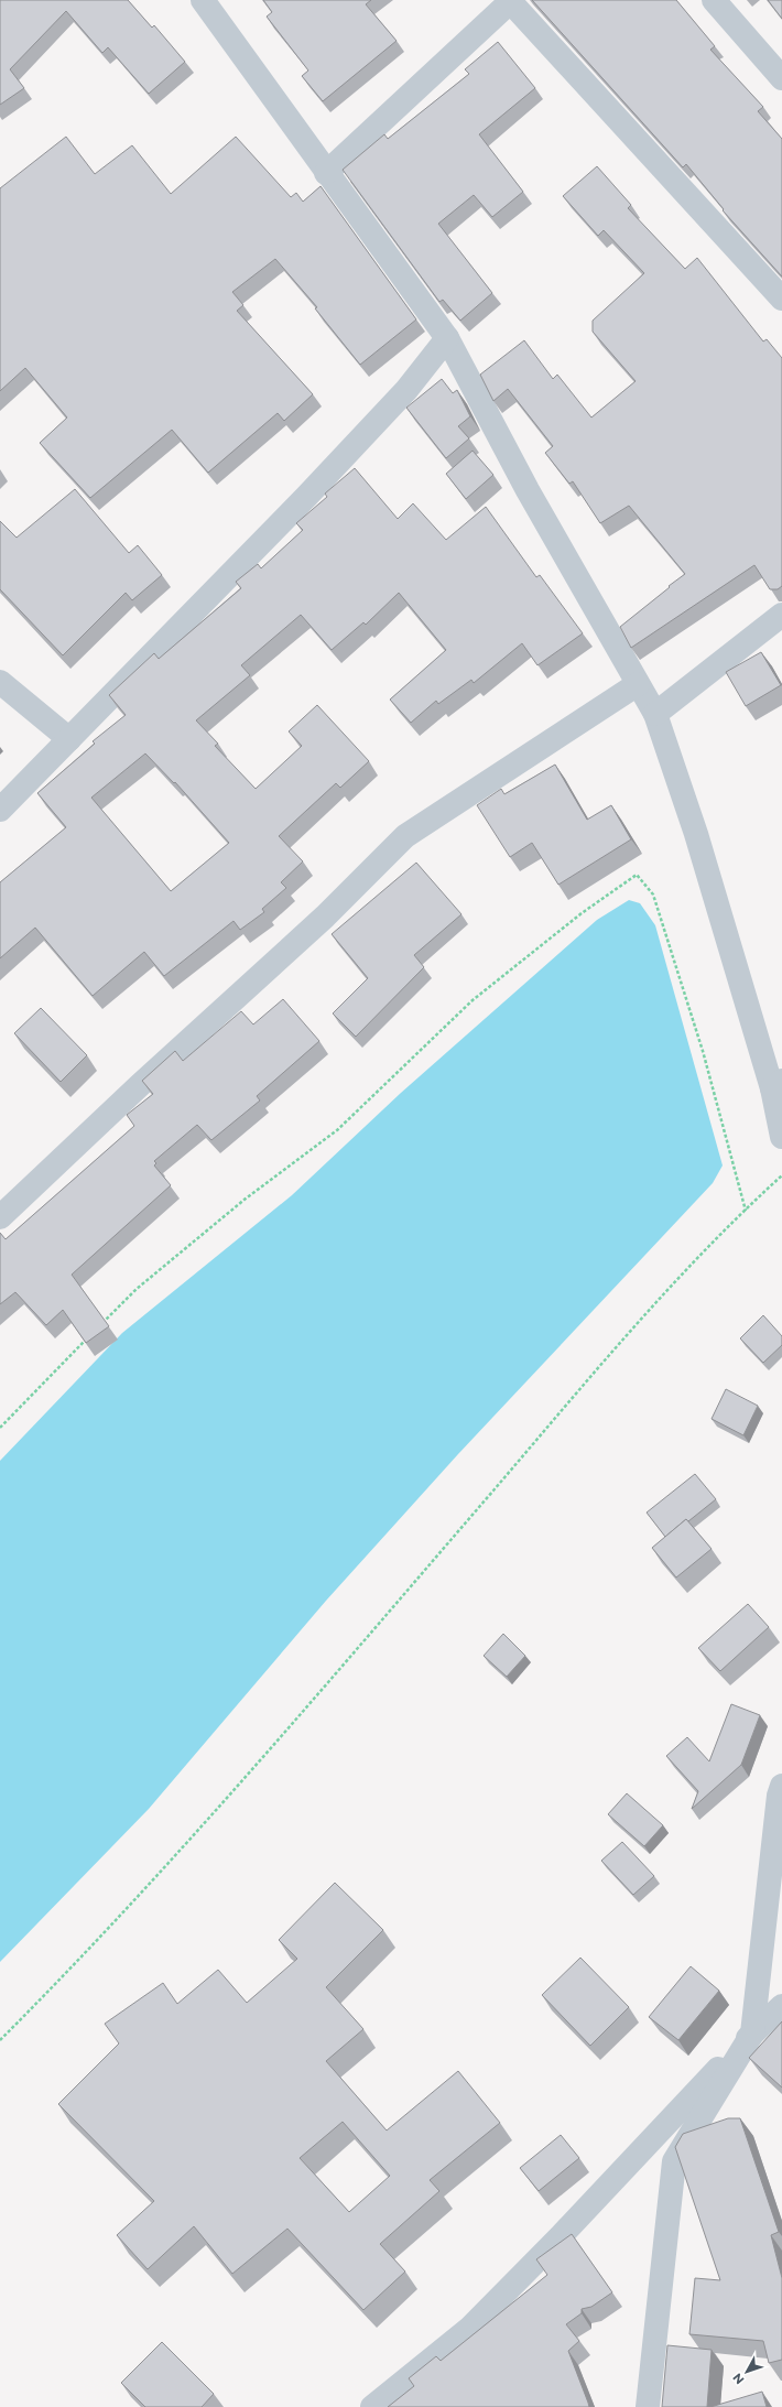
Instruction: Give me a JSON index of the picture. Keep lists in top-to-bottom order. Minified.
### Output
{"north":"bottom left"}
